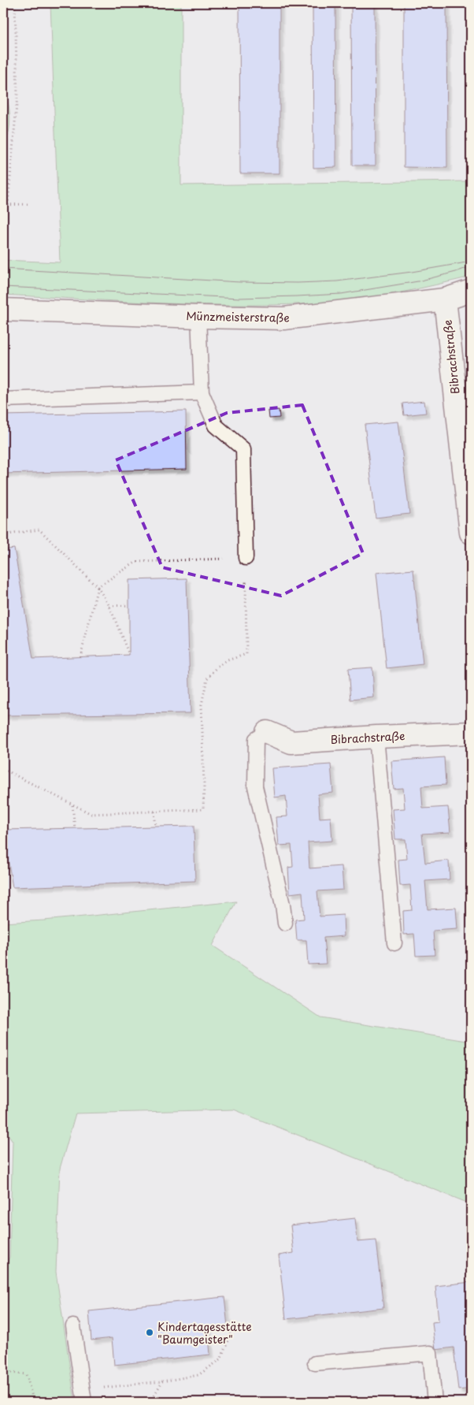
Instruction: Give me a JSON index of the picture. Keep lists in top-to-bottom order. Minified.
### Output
{"streets":{"street":["Münzmeisterstraße","Bibrachstraße"]},"crossings":[["Münzmeisterstraße","Bibrachstraße"]],"places":["Kindertagesstätte \"Baumgeister\""]}
